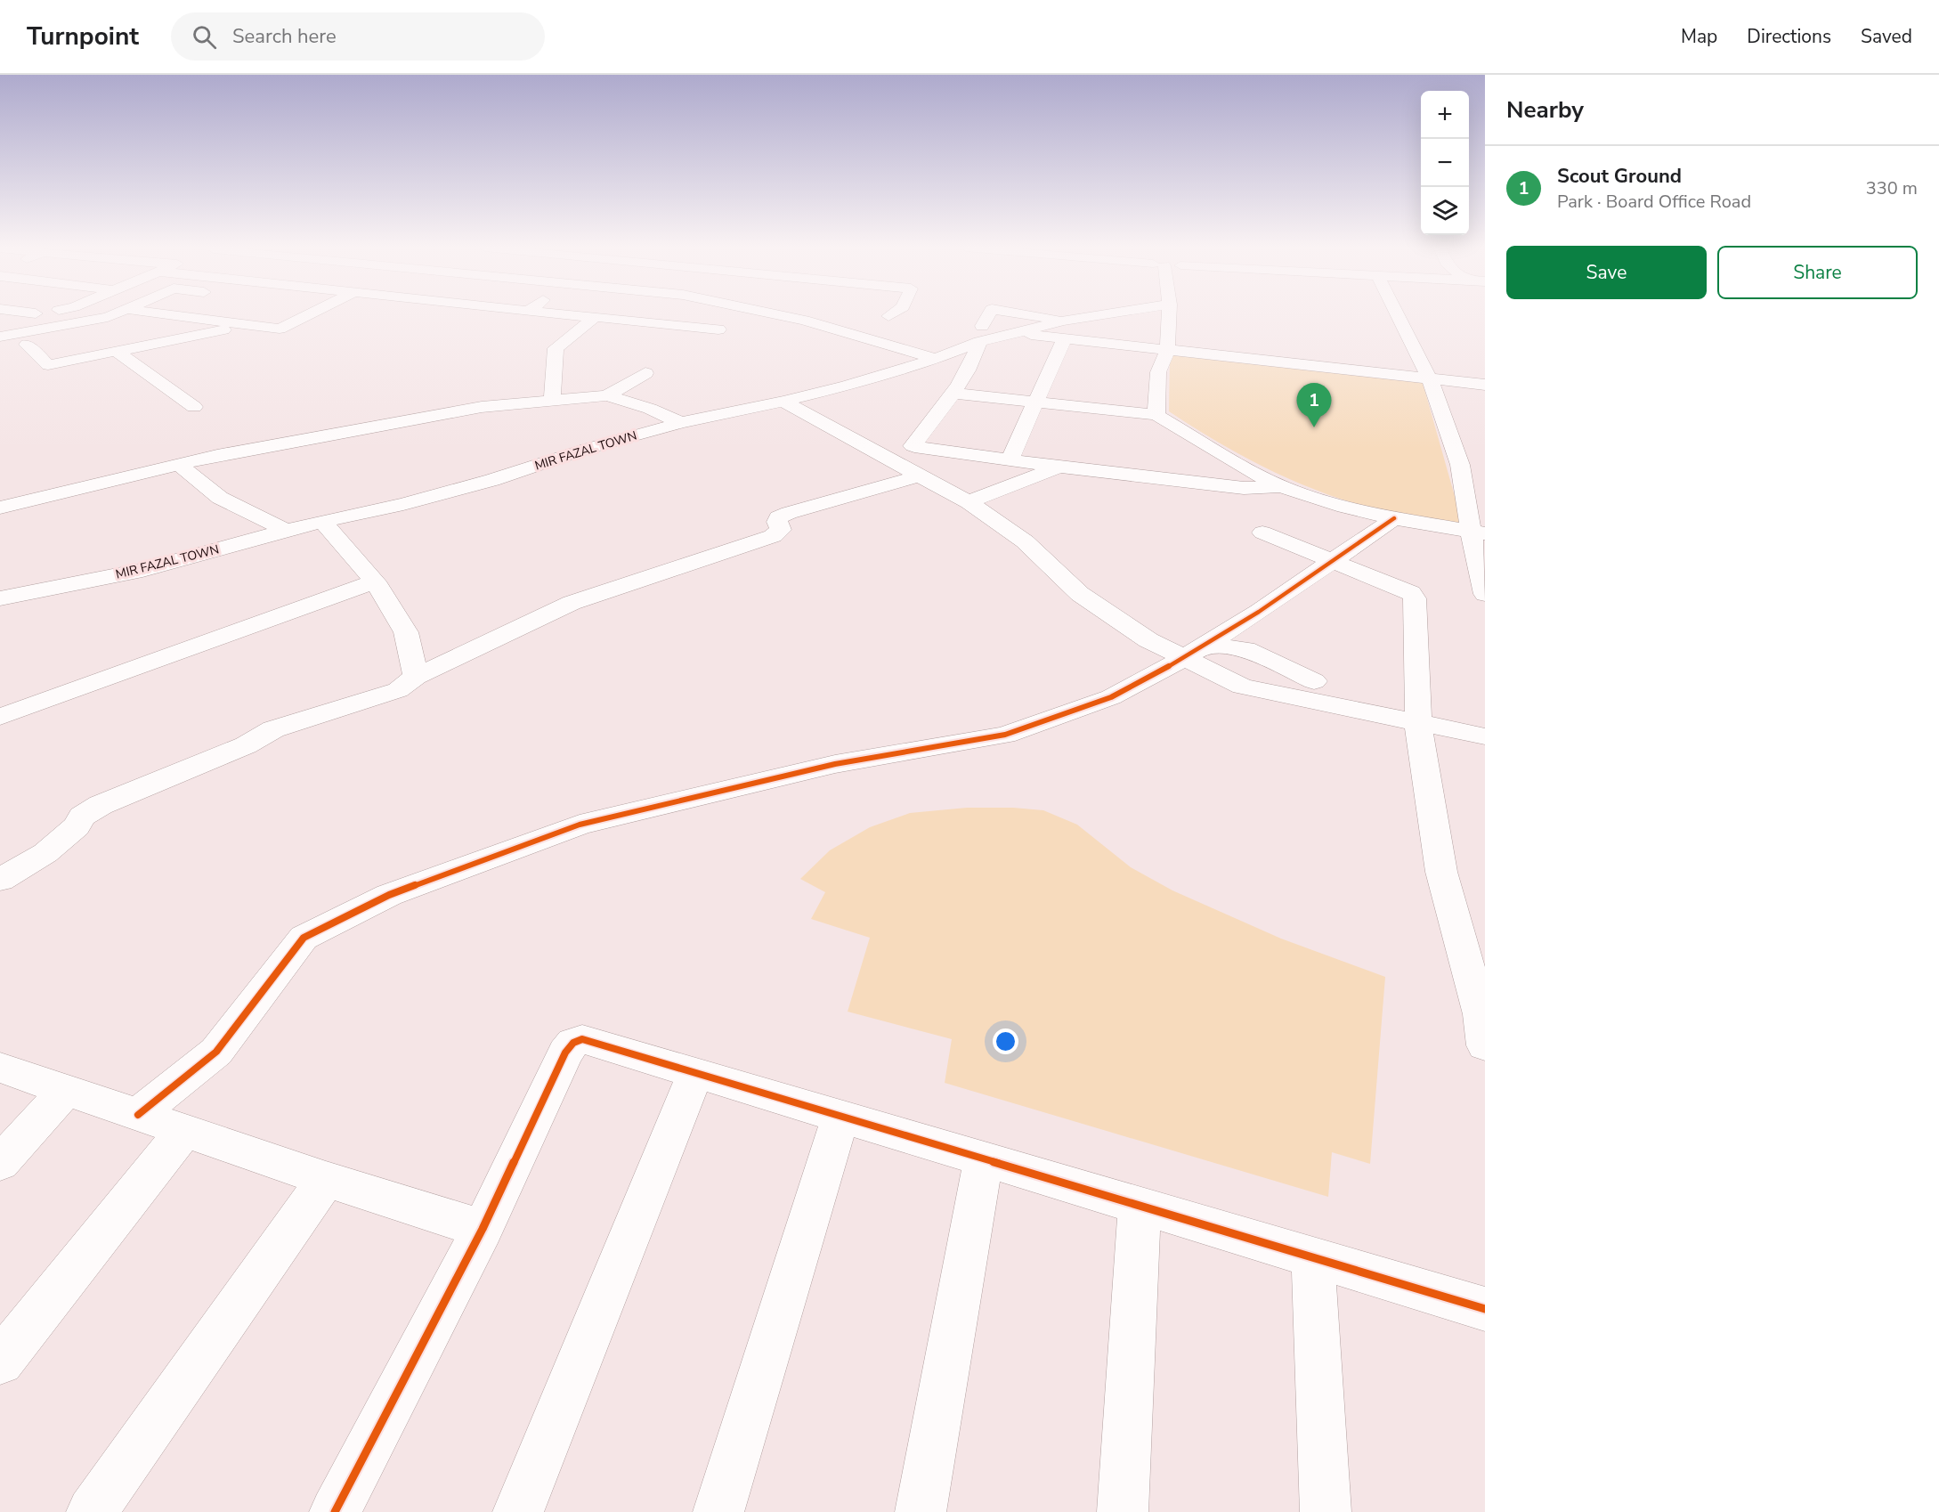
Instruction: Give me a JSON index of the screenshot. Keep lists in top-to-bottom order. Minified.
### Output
{"streets":{"street":["MIR FAZAL TOWN"]},"page":{"header":"Turnpoint","search":"Search here","nav":["Map","Directions","Saved"],"heading":"Nearby","map_buttons":["+","−"],"list":[{"mark":"1","name":"Scout Ground","note":"Park · Board Office Road","value":"330 m"}],"buttons":["Save","Share"],"pins":"1"}}
